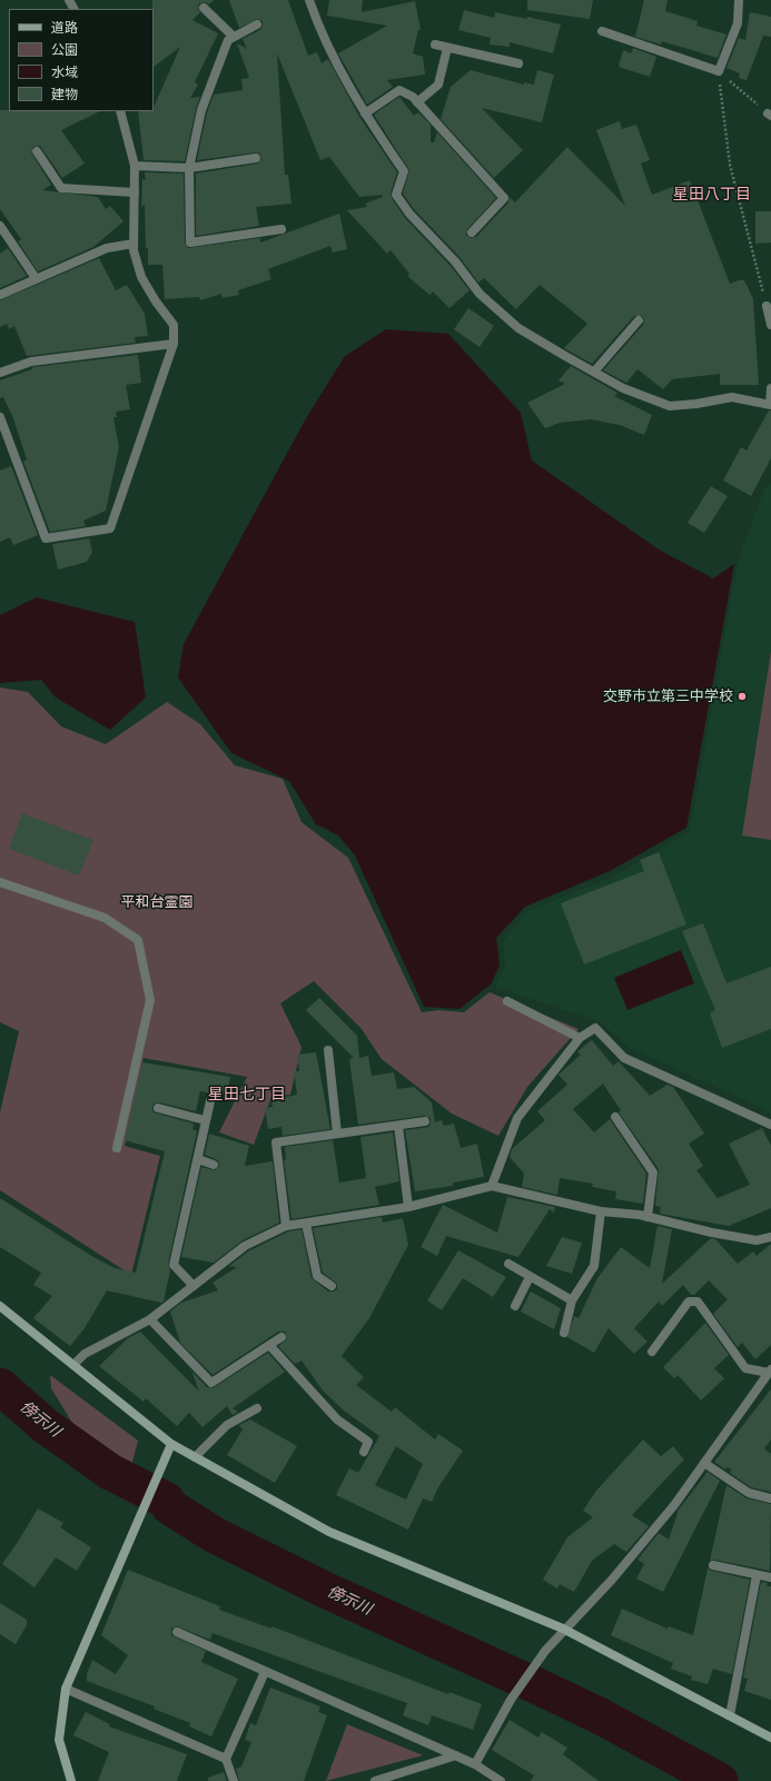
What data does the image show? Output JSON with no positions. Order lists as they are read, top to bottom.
{
  "districts": ["星田八丁目", "星田七丁目"],
  "water": ["傍示川"],
  "parks": ["平和台霊園"],
  "places": ["交野市立第三中学校"],
  "legend": [
    "道路",
    "公園",
    "水域",
    "建物"
  ]
}
